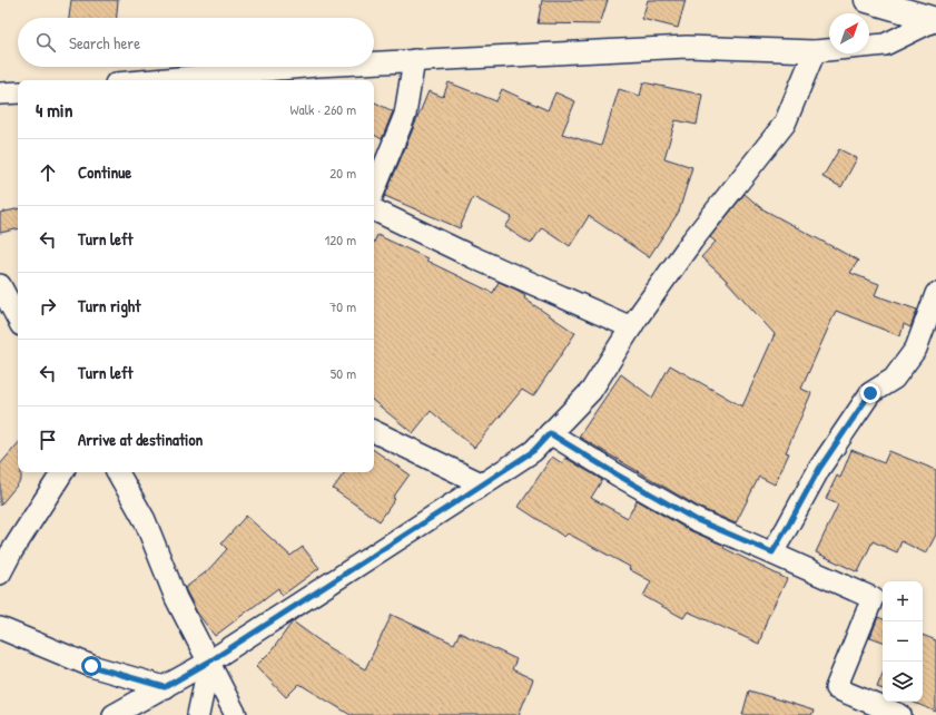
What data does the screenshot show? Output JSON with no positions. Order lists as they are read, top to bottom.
{
  "north": "top right",
  "page": {
    "search": "Search here",
    "heading": ["4 min", "Walk · 260 m"],
    "list": [
      ["Continue", "20 m"],
      ["Turn left", "120 m"],
      ["Turn right", "70 m"],
      ["Turn left", "50 m"],
      "Arrive at destination"
    ],
    "map_buttons": ["+", "−"]
  }
}
